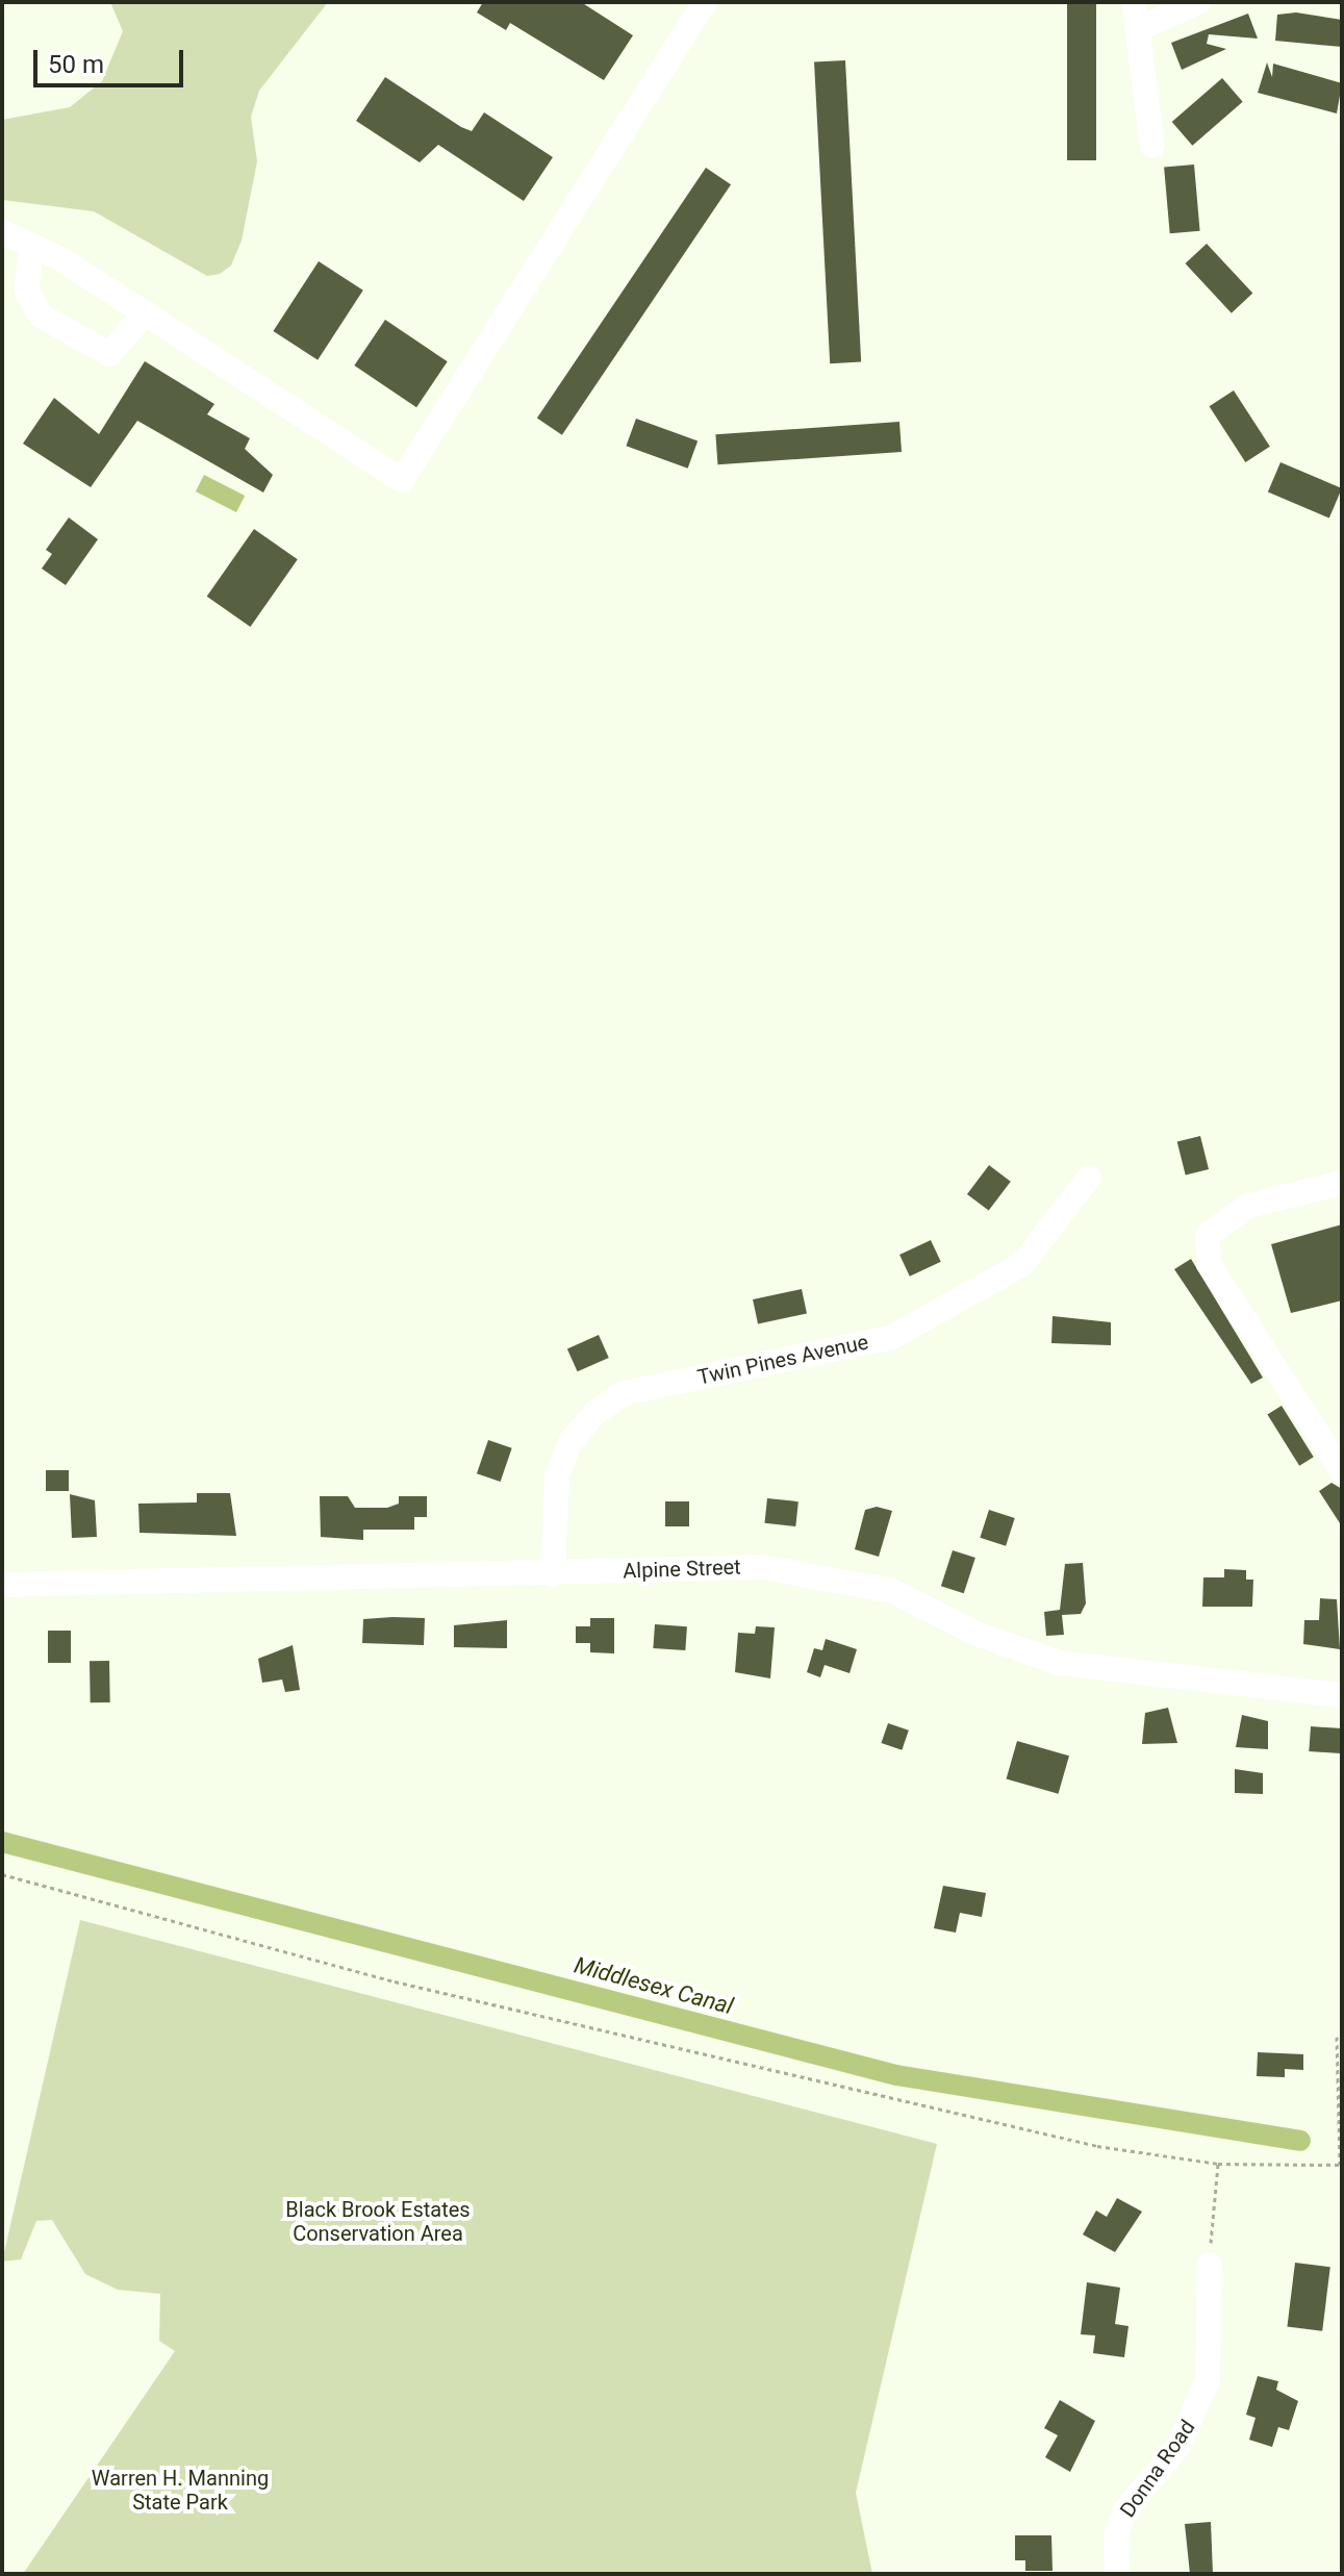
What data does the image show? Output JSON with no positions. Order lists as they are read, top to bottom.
{
  "streets": {
    "street": ["Twin Pines Avenue", "Alpine Street", "Donna Road"]
  },
  "crossings": [
    ["Twin Pines Avenue", "Alpine Street"]
  ],
  "water": ["Middlesex Canal"],
  "parks": ["Black Brook Estates Conservation Area", "Warren H. Manning State Park"],
  "scale_bar": "50 m"
}
